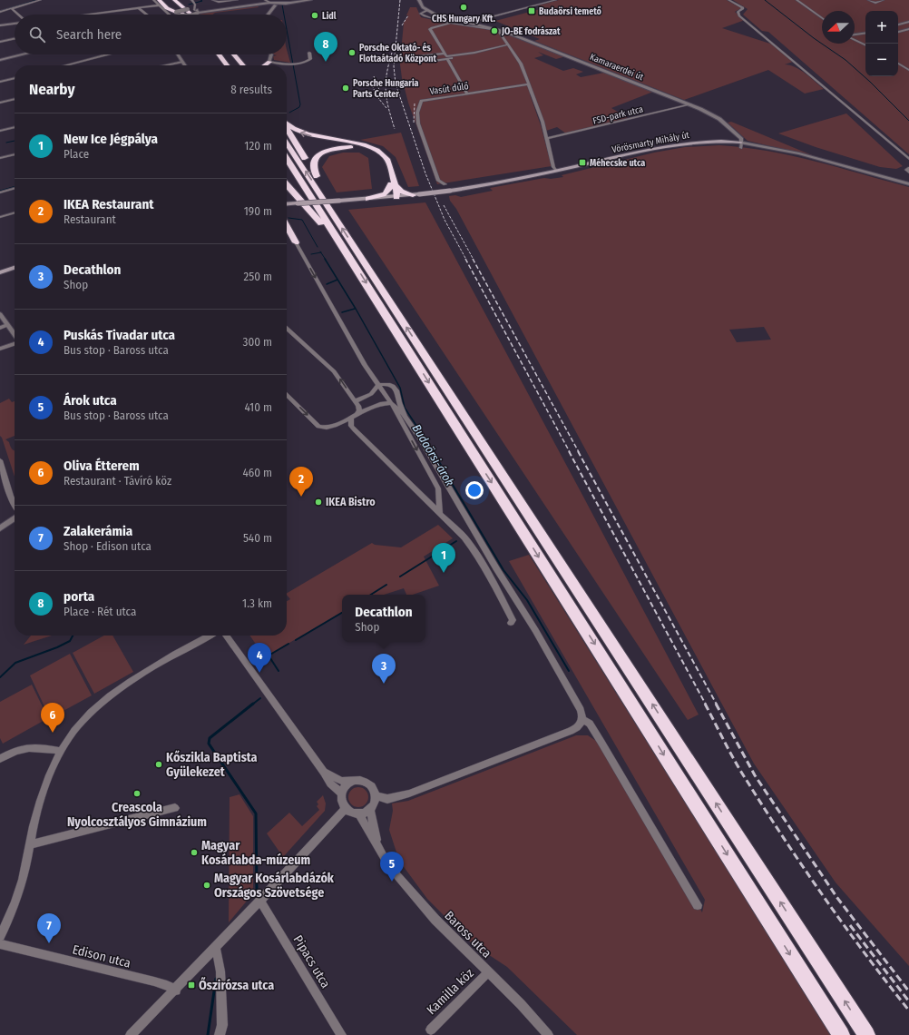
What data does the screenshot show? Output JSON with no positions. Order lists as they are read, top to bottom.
{
  "streets": {
    "main road": ["Vörösmarty Mihály út"],
    "street": [
      "Kamaraerdei út",
      "Vasút dűlő",
      "FSD-park utca",
      "Baross utca",
      "Edison utca",
      "Pipacs utca",
      "Kamilla köz"
    ]
  },
  "crossings": [
    ["Kamaraerdei út", "FSD-park utca"],
    ["Kamaraerdei út", "Vörösmarty Mihály út"],
    ["Baross utca", "Kamilla köz"]
  ],
  "water": ["Budaörsi-árok"],
  "places": {
    "other": [
      "CHS Hungary Kft.",
      "Lidl",
      "JO-BE fodrászat",
      "Porsche Oktató- és Flottaátadó Központ",
      "Porsche Hungaria Parts Center",
      "IKEA Bistro",
      "Kőszikla Baptista Gyülekezet",
      "Creascola Nyolcosztályos Gimnázium",
      "Magyar Kosárlabda-múzeum",
      "Magyar Kosárlabdázók Országos Szövetsége"
    ],
    "transit": ["Budaörsi temető", "Méhecske utca", "Őszirózsa utca"]
  },
  "north": "left",
  "page": {
    "map_buttons": ["+", "−"],
    "search": "Search here",
    "pins": [
      "8",
      "2",
      "1",
      "4",
      "3",
      "6",
      "5",
      "7"
    ],
    "heading": ["Nearby", "8 results"],
    "list": [
      {
        "mark": "1",
        "name": "New Ice Jégpálya",
        "note": "Place",
        "value": "120 m"
      },
      {
        "mark": "2",
        "name": "IKEA Restaurant",
        "note": "Restaurant",
        "value": "190 m"
      },
      {
        "mark": "3",
        "name": "Decathlon",
        "note": "Shop",
        "value": "250 m"
      },
      {
        "mark": "4",
        "name": "Puskás Tivadar utca",
        "note": "Bus stop · Baross utca",
        "value": "300 m"
      },
      {
        "mark": "5",
        "name": "Árok utca",
        "note": "Bus stop · Baross utca",
        "value": "410 m"
      },
      {
        "mark": "6",
        "name": "Oliva Étterem",
        "note": "Restaurant · Távíró köz",
        "value": "460 m"
      },
      {
        "mark": "7",
        "name": "Zalakerámia",
        "note": "Shop · Edison utca",
        "value": "540 m"
      },
      {
        "mark": "8",
        "name": "porta",
        "note": "Place · Rét utca",
        "value": "1.3 km"
      }
    ],
    "popup": ["Decathlon", "Shop"]
  }
}
